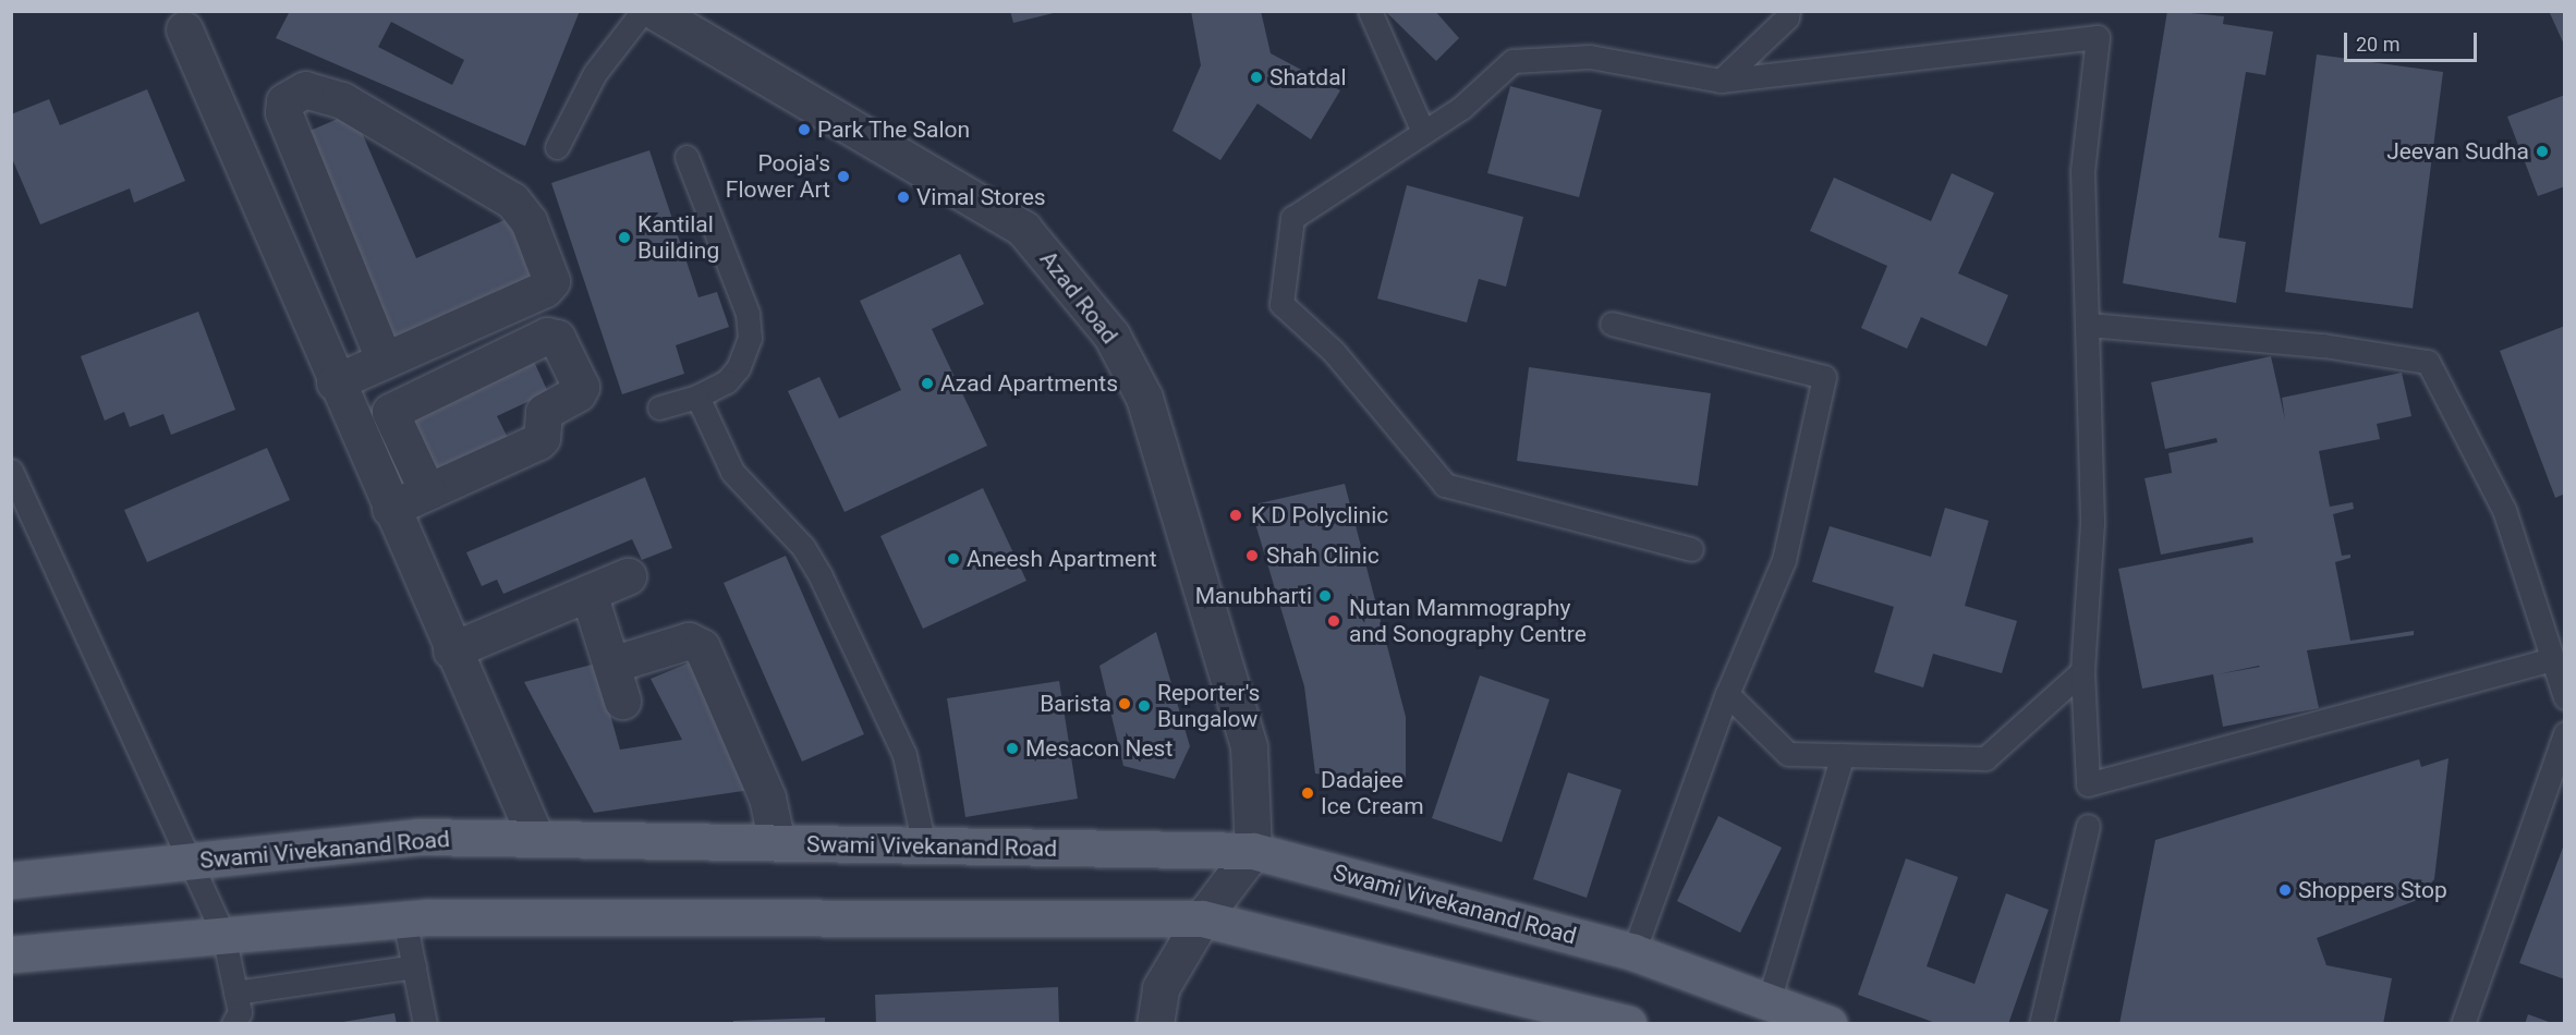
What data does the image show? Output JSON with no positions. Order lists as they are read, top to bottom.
{
  "streets": {
    "main road": ["Swami Vivekanand Road"],
    "street": ["Azad Road"]
  },
  "crossings": [
    ["Azad Road", "Swami Vivekanand Road"]
  ],
  "places": [
    "Shatdal",
    "Park The Salon",
    "Jeevan Sudha",
    "Pooja's Flower Art",
    "Vimal Stores",
    "Kantilal Building",
    "Azad Apartments",
    "K D Polyclinic",
    "Shah Clinic",
    "Aneesh Apartment",
    "Manubharti",
    "Nutan Mammography and Sonography Centre",
    "Barista",
    "Reporter's Bungalow",
    "Mesacon Nest",
    "Dadajee Ice Cream",
    "Shoppers Stop"
  ],
  "scale_bar": "20 m"
}
